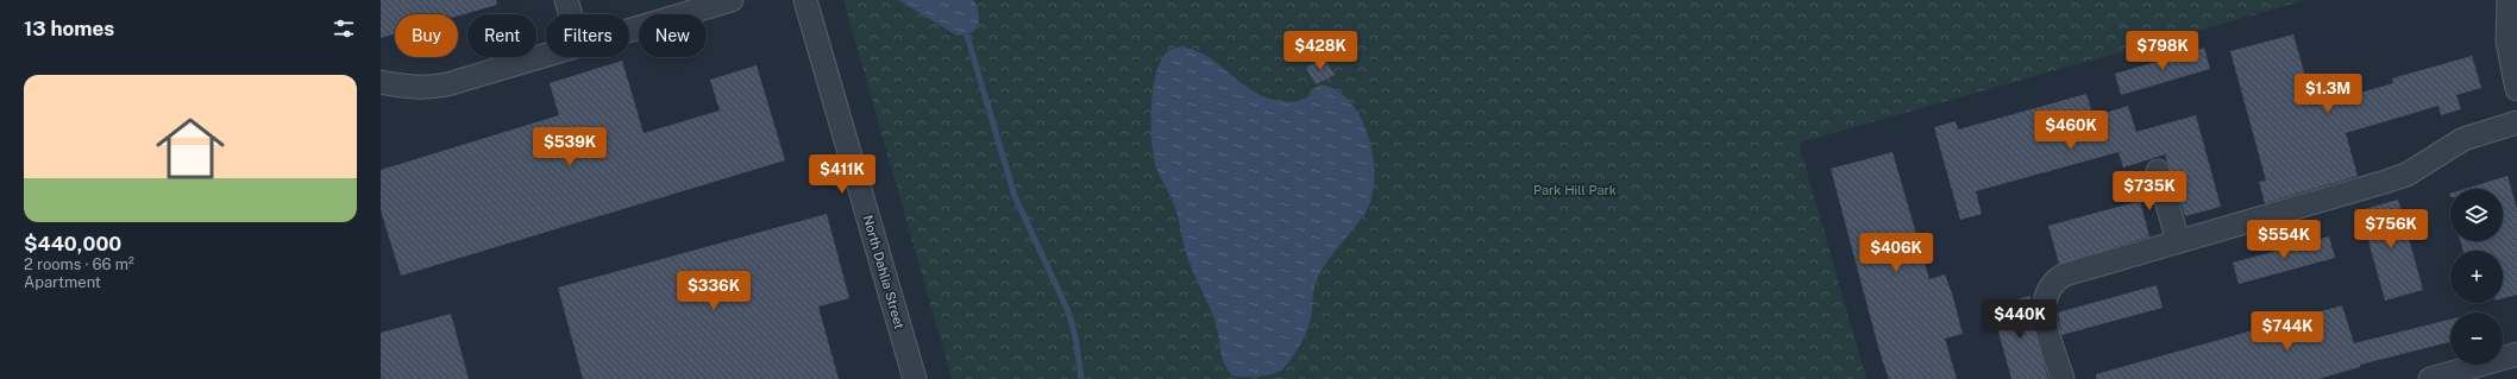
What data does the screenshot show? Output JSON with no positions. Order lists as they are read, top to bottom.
{
  "streets": {
    "street": ["North Dahlia Street"]
  },
  "parks": ["Park Hill Park"],
  "page": {
    "heading": "13 homes",
    "chip": [
      "Buy",
      "Rent",
      "Filters",
      "New"
    ],
    "price": [
      "$428K",
      "$798K",
      "$1.3M",
      "$460K",
      "$539K",
      "$411K",
      "$735K",
      "$756K",
      "$554K",
      "$406K",
      "$336K",
      "$440K",
      "$744K"
    ],
    "list": [
      {
        "name": "$440,000",
        "note": "2 rooms · 66 m² · Apartment"
      }
    ],
    "map_buttons": ["+", "−"]
  }
}
